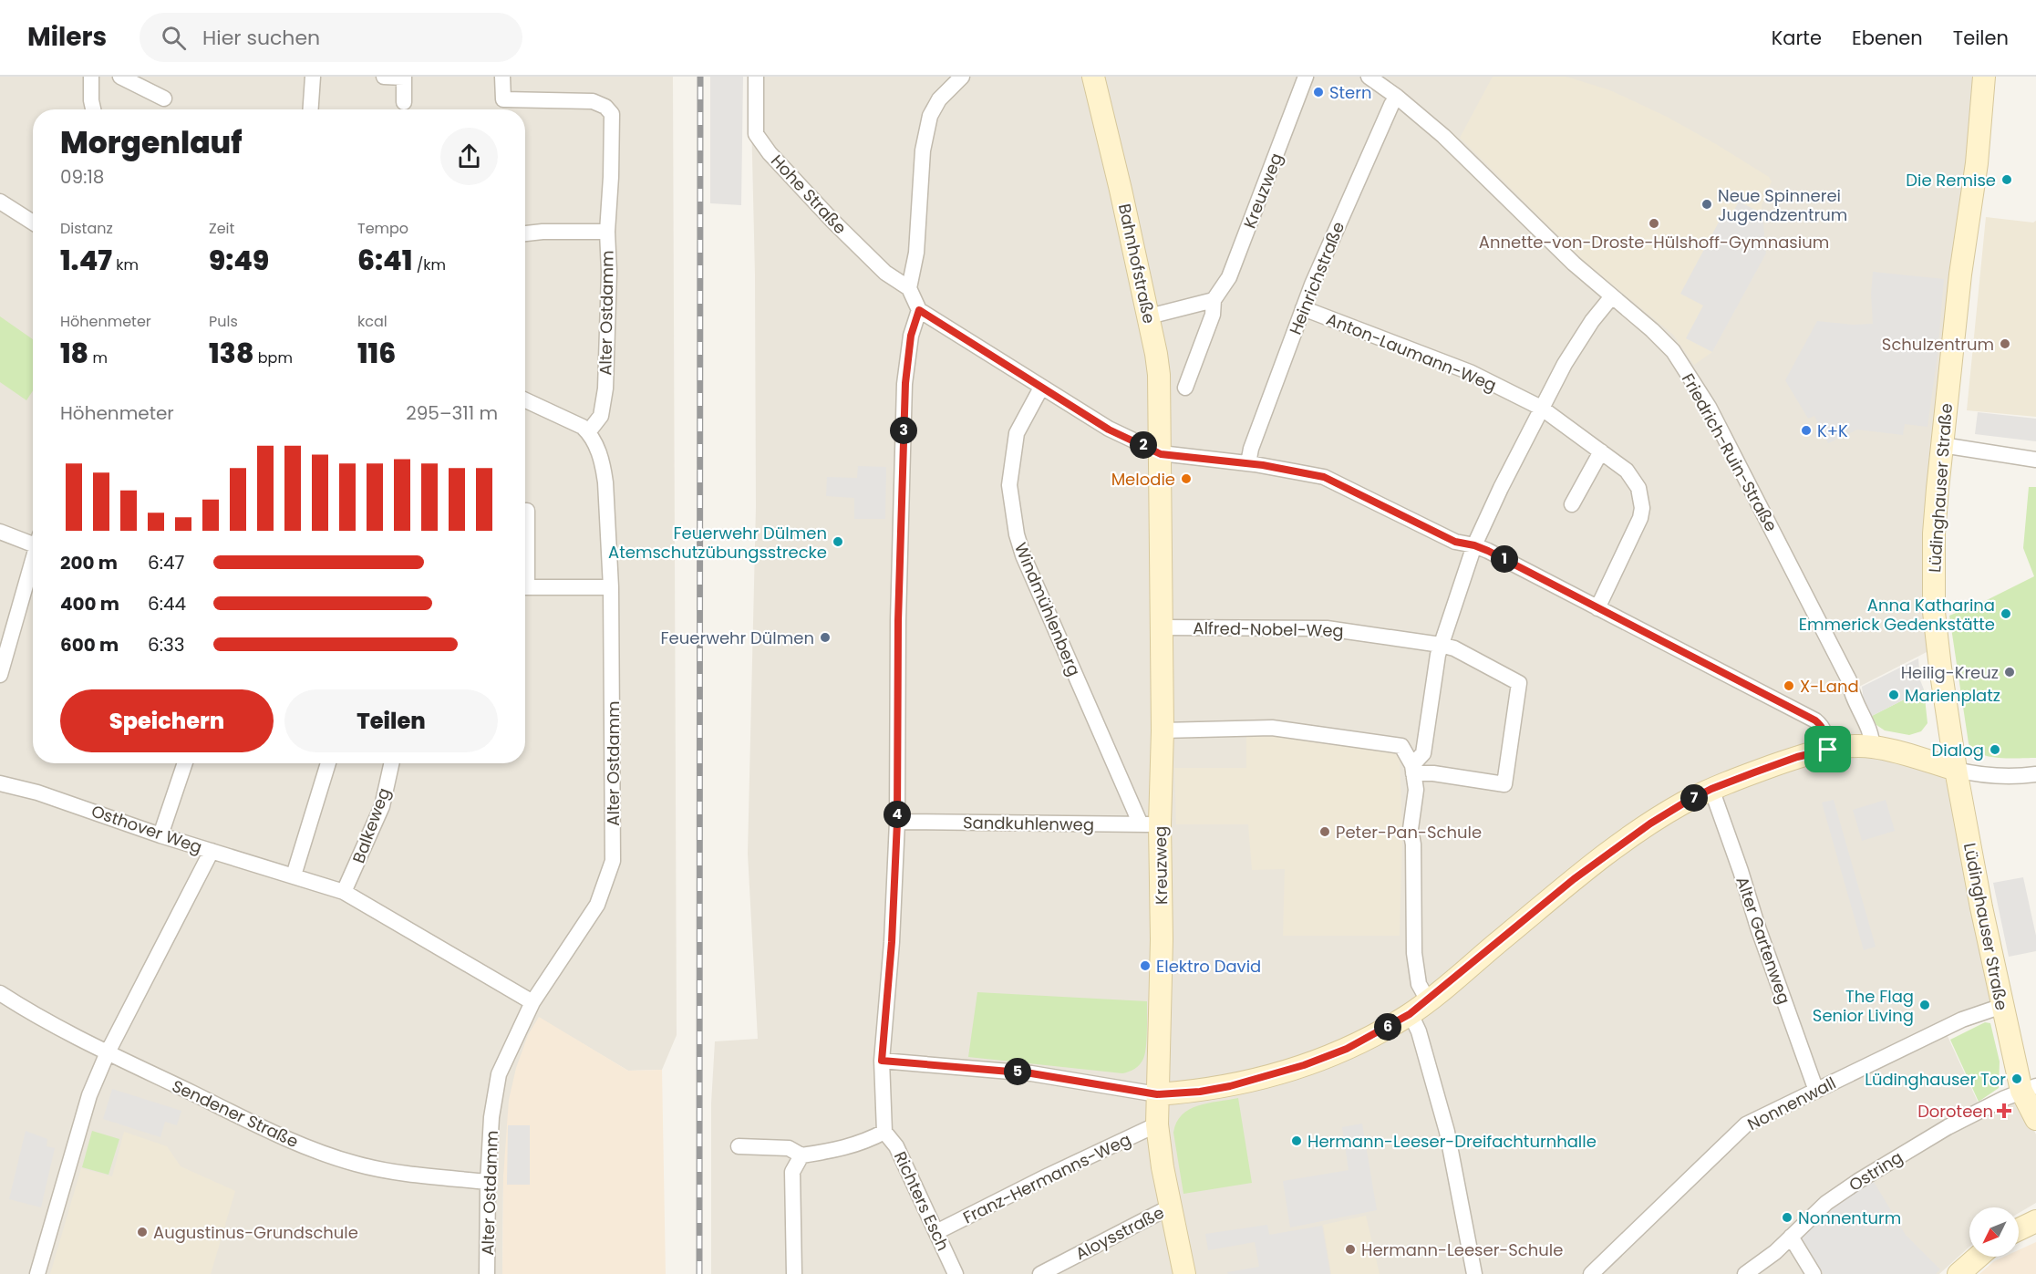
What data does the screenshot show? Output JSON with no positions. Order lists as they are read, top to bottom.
{
  "streets": {
    "street": [
      "Kreuzweg",
      "Hohe Straße",
      "Bahnhofstraße",
      "Heinrichstraße",
      "Alter Ostdamm",
      "Anton-Laumann-Weg",
      "Friedrich-Ruin-Straße",
      "Lüdinghauser Straße",
      "Windmühlenberg",
      "Alfred-Nobel-Weg",
      "Sandkuhlenweg",
      "Balkeweg",
      "Osthover Weg",
      "Alter Gartenweg",
      "Nonnenwall",
      "Sendener Straße",
      "Ostring",
      "Franz-Hermanns-Weg",
      "Richters Esch",
      "Aloysstraße"
    ]
  },
  "crossings": [
    ["Kreuzweg", "Bahnhofstraße"],
    ["Kreuzweg", "Windmühlenberg"],
    ["Kreuzweg", "Alfred-Nobel-Weg"],
    ["Kreuzweg", "Sandkuhlenweg"],
    ["Kreuzweg", "Franz-Hermanns-Weg"],
    ["Kreuzweg", "Aloysstraße"],
    ["Heinrichstraße", "Anton-Laumann-Weg"],
    ["Heinrichstraße", "Friedrich-Ruin-Straße"],
    ["Alter Ostdamm", "Osthover Weg"],
    ["Alter Ostdamm", "Sendener Straße"],
    ["Lüdinghauser Straße", "Nonnenwall"],
    ["Lüdinghauser Straße", "Ostring"],
    ["Windmühlenberg", "Sandkuhlenweg"],
    ["Balkeweg", "Osthover Weg"],
    ["Alter Gartenweg", "Nonnenwall"],
    ["Franz-Hermanns-Weg", "Richters Esch"]
  ],
  "places": {
    "other": [
      "Stern",
      "Die Remise",
      "Neue Spinnerei Jugendzentrum",
      "Annette-von-Droste-Hülshoff-Gymnasium",
      "Schulzentrum",
      "K+K",
      "Melodie",
      "Feuerwehr Dülmen Atemschutzübungsstrecke",
      "Anna Katharina Emmerick Gedenkstätte",
      "Feuerwehr Dülmen",
      "Heilig-Kreuz",
      "X-Land",
      "Marienplatz",
      "Dialog",
      "Peter-Pan-Schule",
      "Elektro David",
      "The Flag Senior Living",
      "Lüdinghauser Tor",
      "Hermann-Leeser-Dreifachturnhalle",
      "Nonnenturm",
      "Augustinus-Grundschule",
      "Hermann-Leeser-Schule"
    ],
    "health": ["Doroteen"]
  },
  "north": "bottom left",
  "page": {
    "header": "Milers",
    "search": "Hier suchen",
    "nav": ["Karte", "Ebenen", "Teilen"],
    "heading": ["Morgenlauf", "09:18"],
    "stats": [
      ["Distanz", "1.47 km"],
      ["Zeit", "9:49"],
      ["Tempo", "6:41 /km"],
      ["Höhenmeter", "18 m"],
      ["Puls", "138 bpm"],
      ["kcal", "116"]
    ],
    "chart": ["Höhenmeter", "295–311 m"],
    "pins": [
      "3",
      "2",
      "1",
      "7",
      "4",
      "6",
      "5"
    ],
    "list": [
      {
        "name": "200 m",
        "note": "6:47"
      },
      {
        "name": "400 m",
        "note": "6:44"
      },
      {
        "name": "600 m",
        "note": "6:33"
      }
    ],
    "buttons": ["Speichern", "Teilen"]
  }
}
